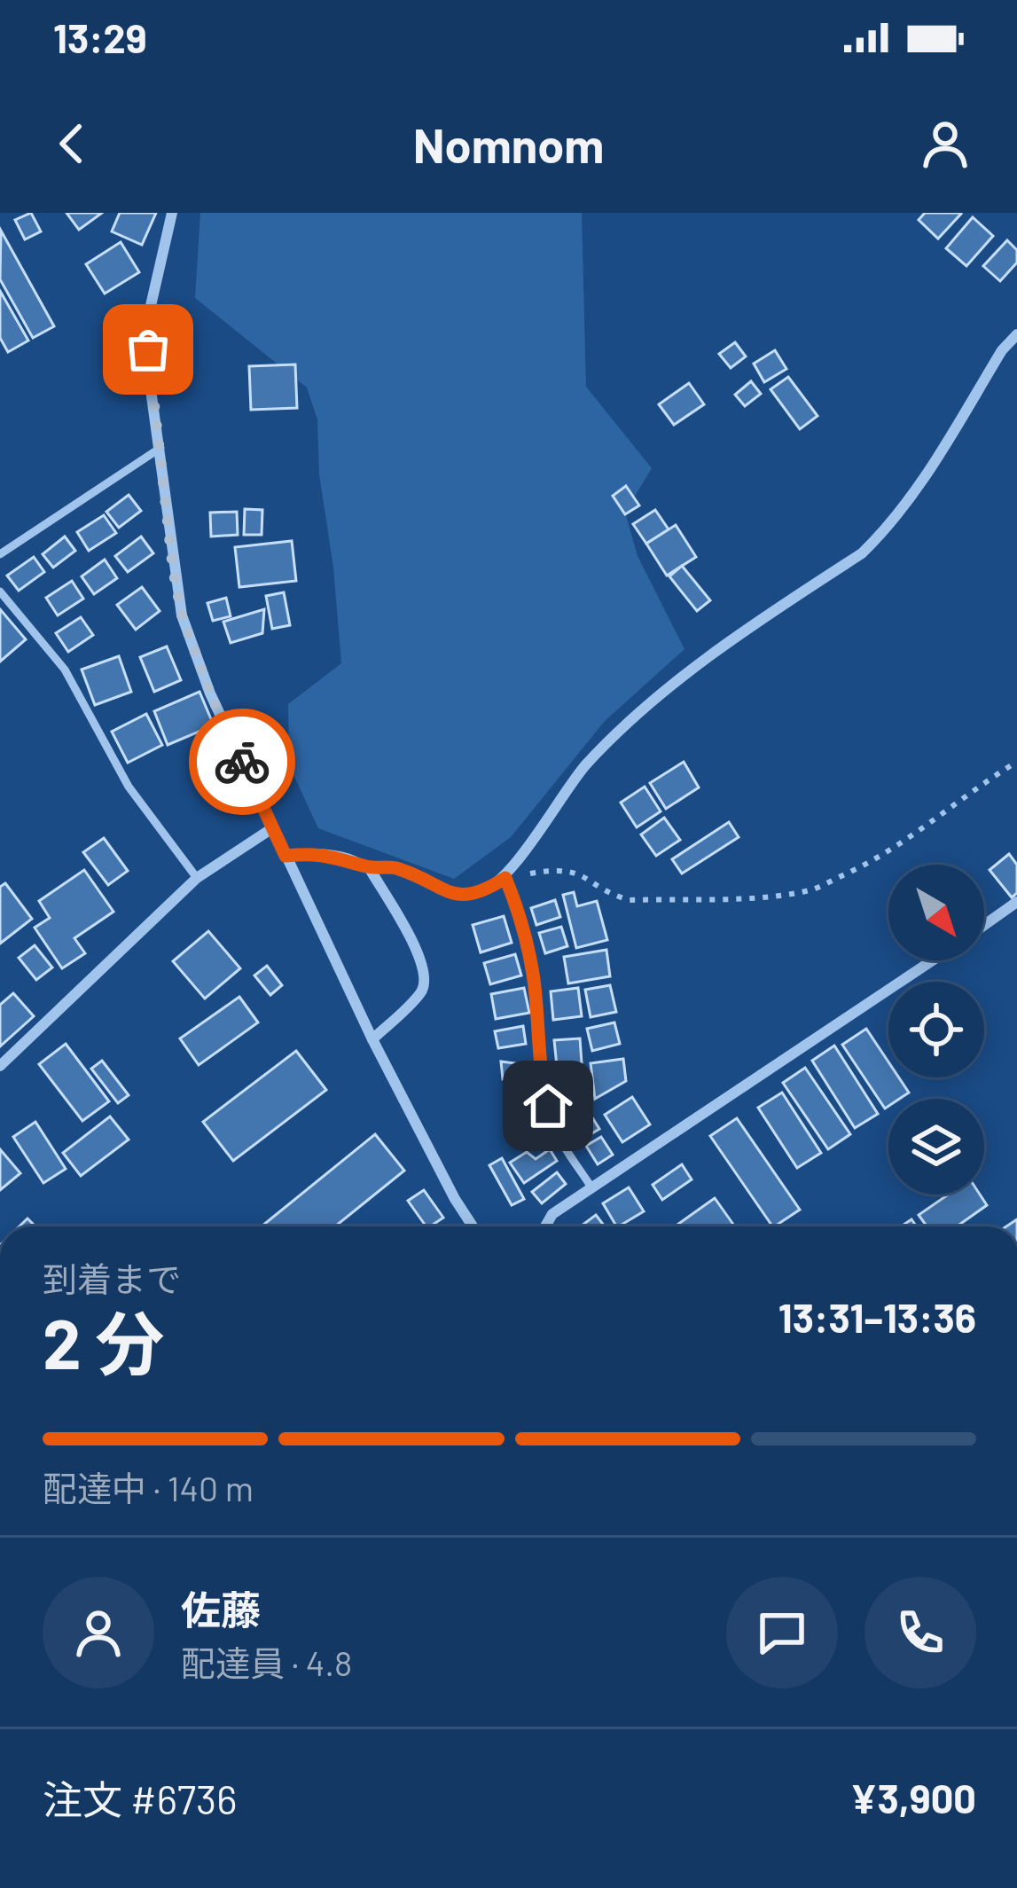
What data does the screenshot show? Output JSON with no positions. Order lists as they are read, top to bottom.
{
  "north": "bottom right",
  "page": {
    "status": "13:29",
    "header": "Nomnom",
    "heading": ["2 分", "到着まで", "13:31–13:36"],
    "panel": [
      "佐藤",
      "配達員 · 4.8",
      "注文 #6736",
      "¥3,900"
    ],
    "bar": "配達中 · 140 m"
  }
}
